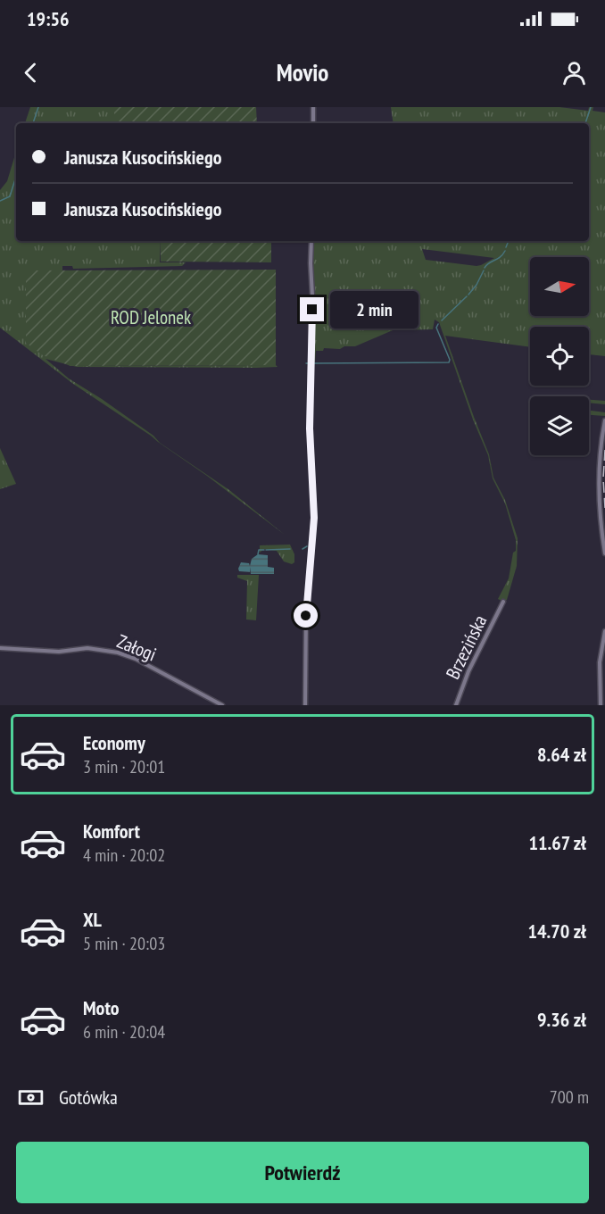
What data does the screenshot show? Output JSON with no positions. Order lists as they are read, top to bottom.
{
  "streets": {
    "street": ["Brzezińska", "Załogi"]
  },
  "parks": ["ROD Jelonek"],
  "north": "right",
  "page": {
    "status": "19:56",
    "header": "Movio",
    "banner": ["Janusza Kusocińskiego", "Janusza Kusocińskiego"],
    "bubble": "2 min",
    "list": [
      {
        "name": "Economy",
        "note": "3 min · 20:01",
        "value": "8.64 zł"
      },
      {
        "name": "Komfort",
        "note": "4 min · 20:02",
        "value": "11.67 zł"
      },
      {
        "name": "XL",
        "note": "5 min · 20:03",
        "value": "14.70 zł"
      },
      {
        "name": "Moto",
        "note": "6 min · 20:04",
        "value": "9.36 zł"
      }
    ],
    "pay": ["Gotówka", "700 m"],
    "buttons": "Potwierdź"
  }
}
